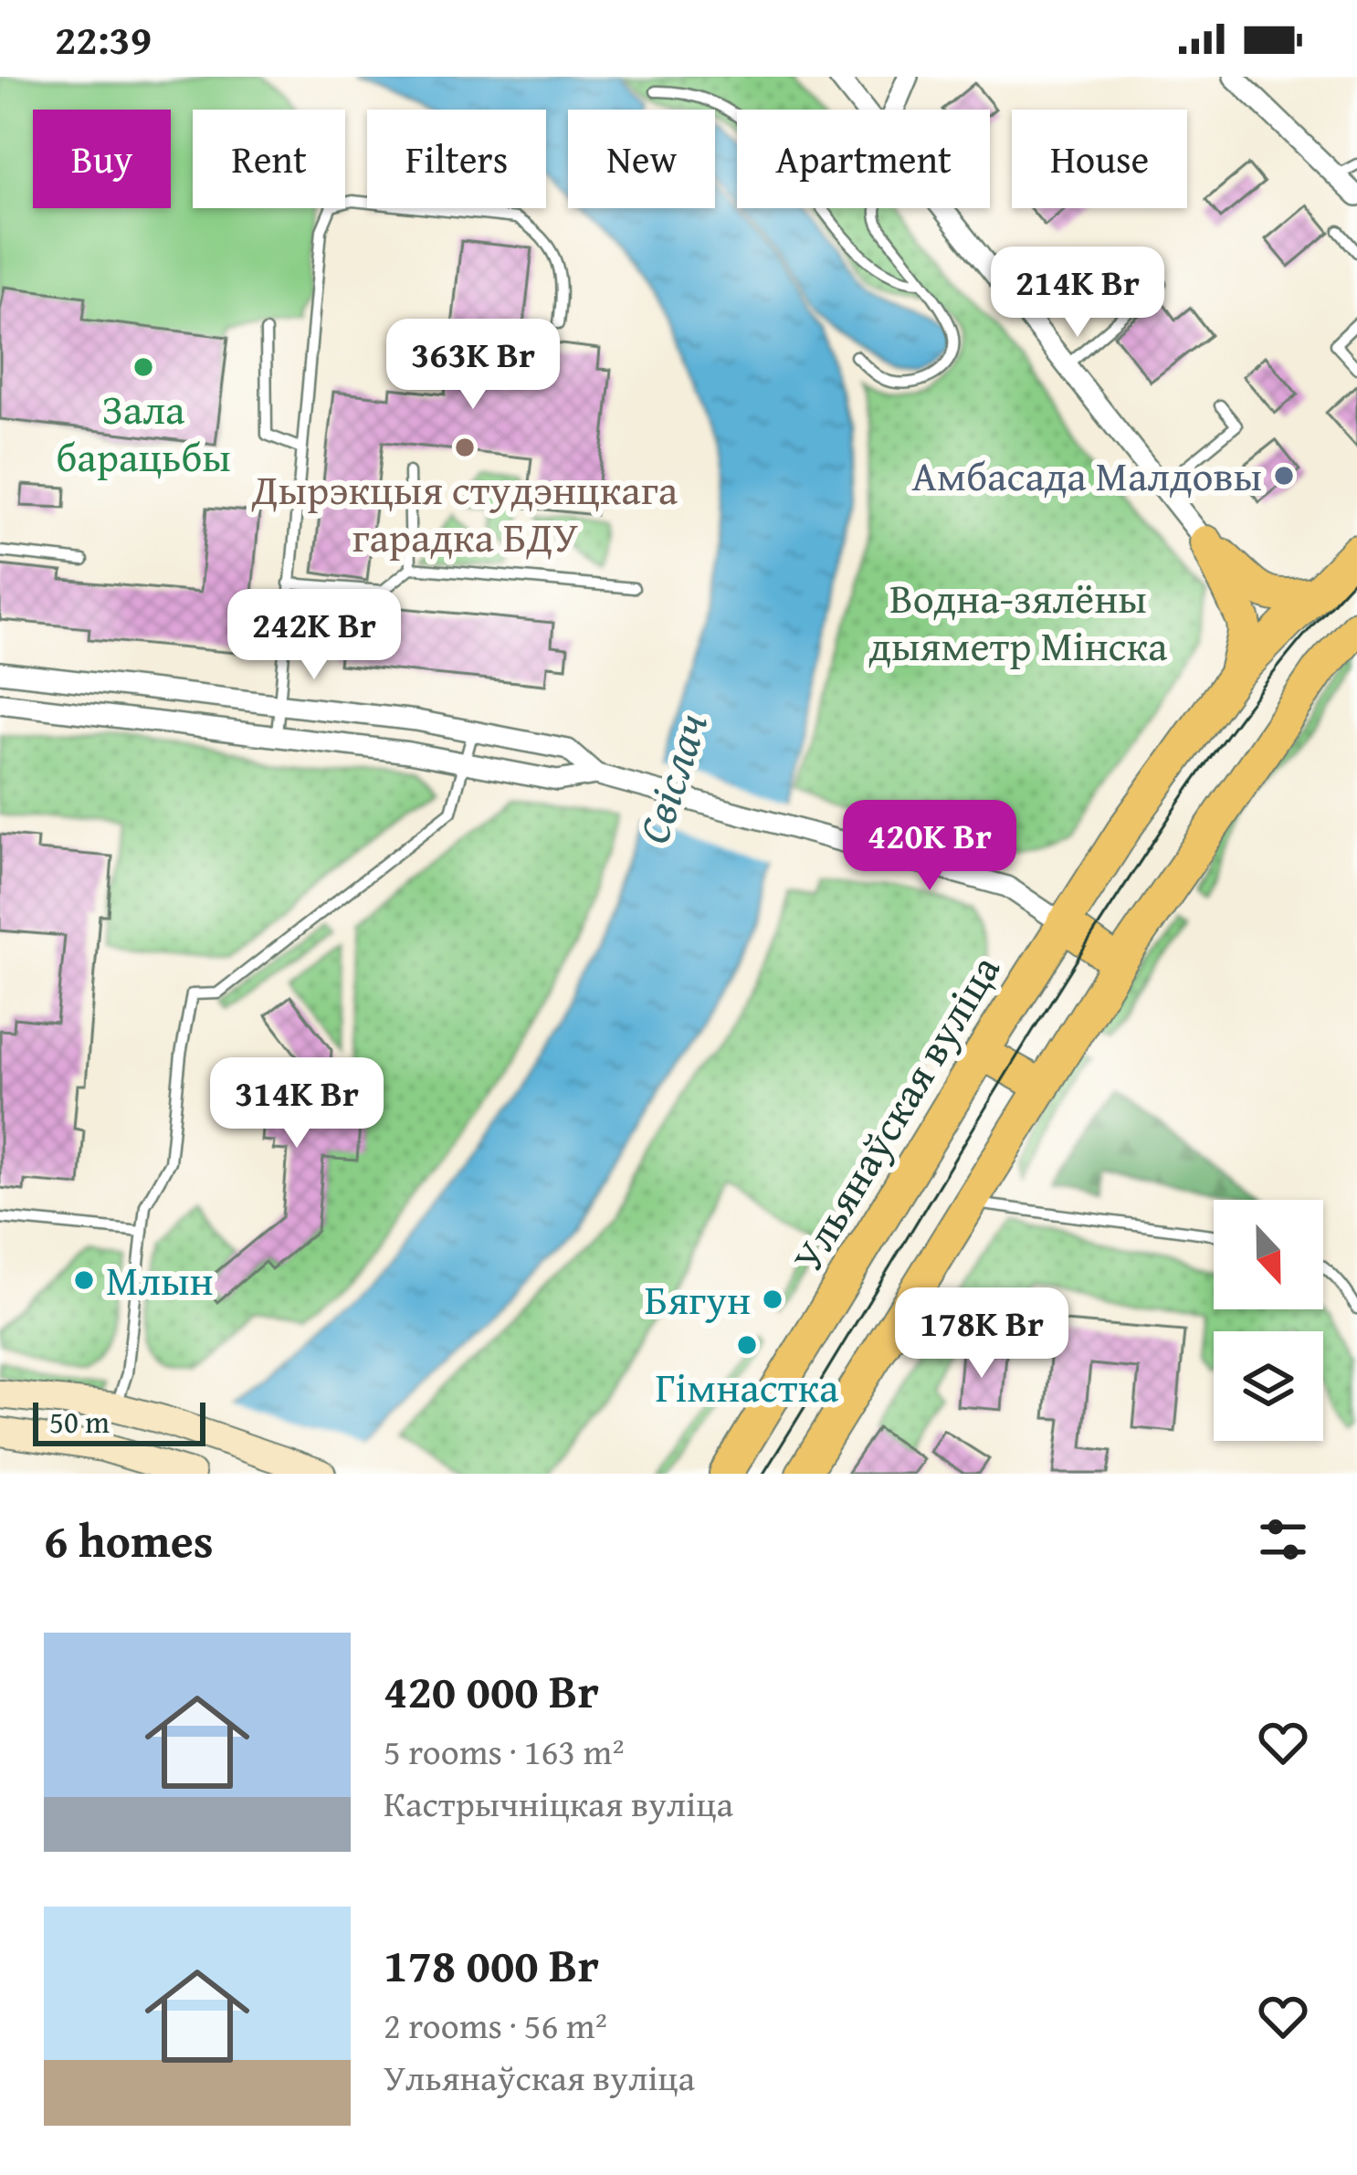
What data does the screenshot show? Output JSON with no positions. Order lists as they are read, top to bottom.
{
  "streets": {
    "main road": ["Ульянаўская вуліца"]
  },
  "water": ["Свіслач"],
  "parks": ["Водна-зялёны дыяметр Мінска"],
  "places": [
    "Зала барацьбы",
    "Дырэкцыя студэнцкага гарадка БДУ",
    "Амбасада Малдовы",
    "Млын",
    "Бягун",
    "Гімнастка"
  ],
  "scale_bar": "50 m",
  "north": "bottom",
  "page": {
    "status": "22:39",
    "chip": [
      "Buy",
      "Rent",
      "Filters",
      "New",
      "Apartment",
      "House"
    ],
    "price": [
      "214K Br",
      "363K Br",
      "242K Br",
      "420K Br",
      "314K Br",
      "178K Br"
    ],
    "scale": "50 m",
    "heading": "6 homes",
    "list": [
      {
        "name": "420 000 Br",
        "note": "5 rooms · 163 m² · Кастрычніцкая вуліца"
      },
      {
        "name": "178 000 Br",
        "note": "2 rooms · 56 m² · Ульянаўская вуліца"
      }
    ]
  }
}
